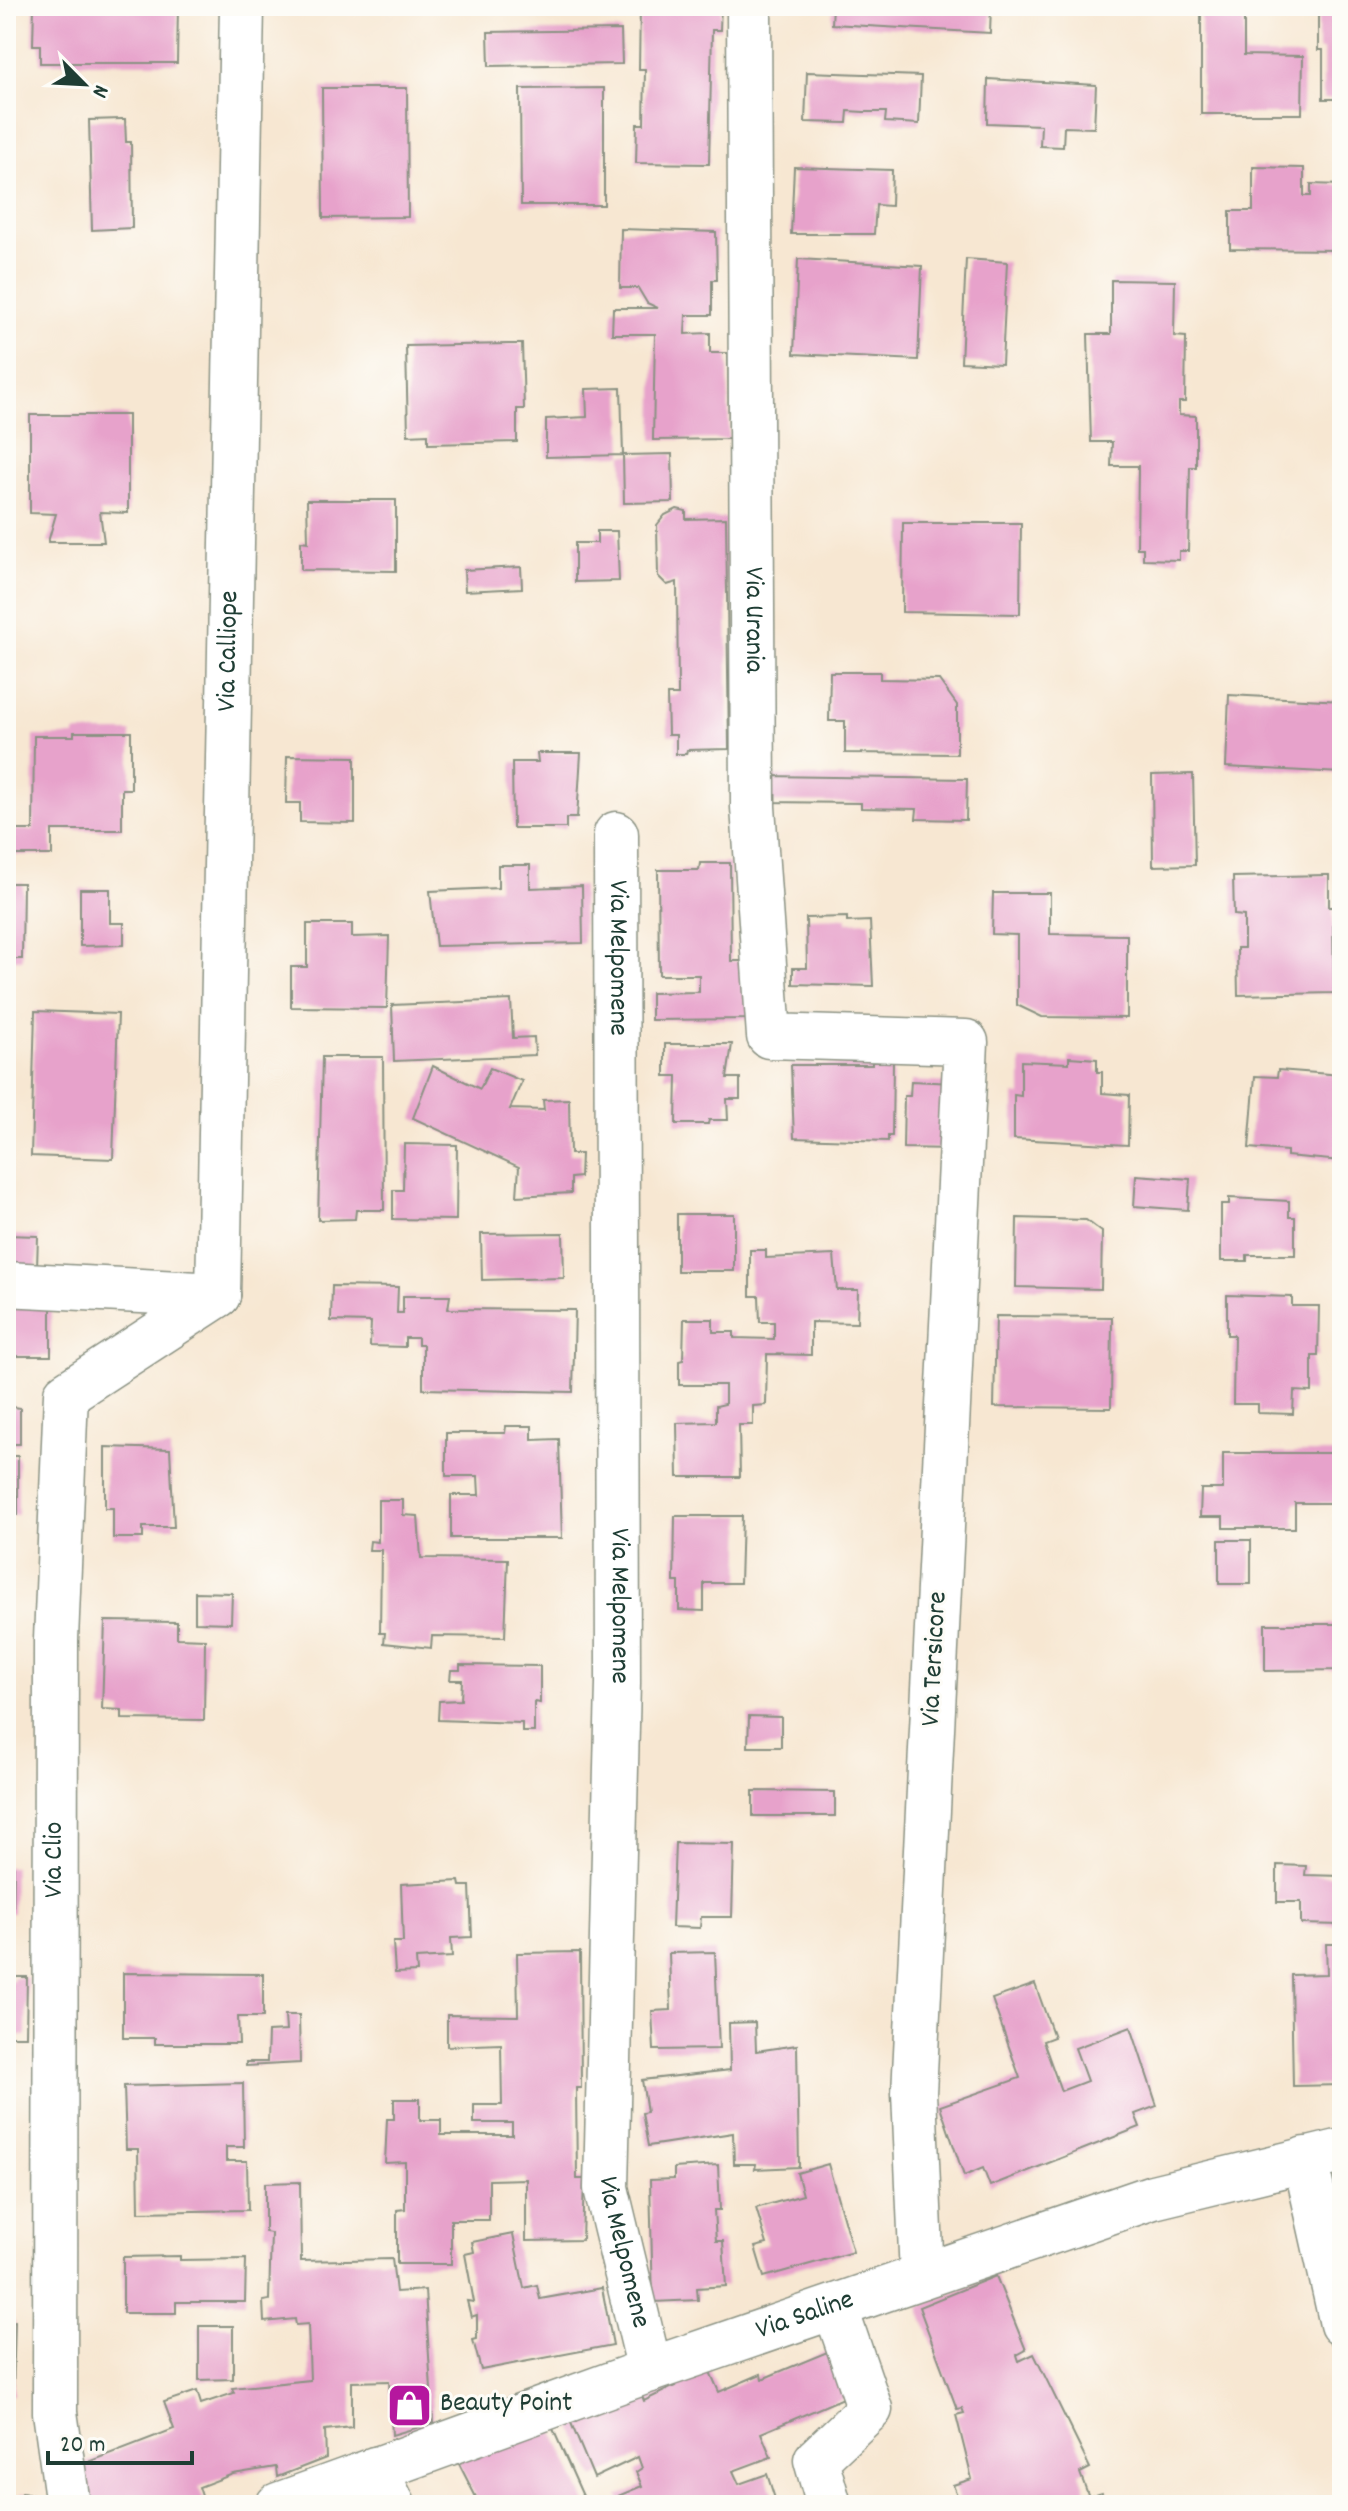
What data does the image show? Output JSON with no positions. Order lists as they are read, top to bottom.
{
  "streets": {
    "street": [
      "Via Urania",
      "Via Calliope",
      "Via Melpomene",
      "Via Tersicore",
      "Via Clio",
      "Via Saline"
    ]
  },
  "crossings": [
    ["Via Urania", "Via Tersicore"],
    ["Via Calliope", "Via Clio"],
    ["Via Melpomene", "Via Saline"],
    ["Via Tersicore", "Via Saline"]
  ],
  "places": {
    "shop": ["Beauty Point"]
  },
  "scale_bar": "20 m",
  "north": "bottom right"
}
